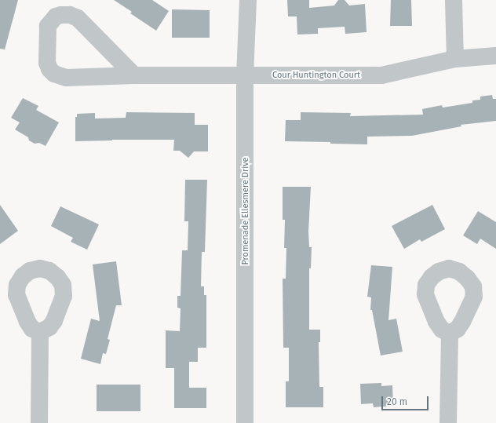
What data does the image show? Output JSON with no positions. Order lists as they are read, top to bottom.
{
  "streets": {
    "street": ["Cour Huntington Court", "Promenade Ellesmere Drive"]
  },
  "crossings": [
    ["Cour Huntington Court", "Promenade Ellesmere Drive"]
  ],
  "scale_bar": "20 m"
}
